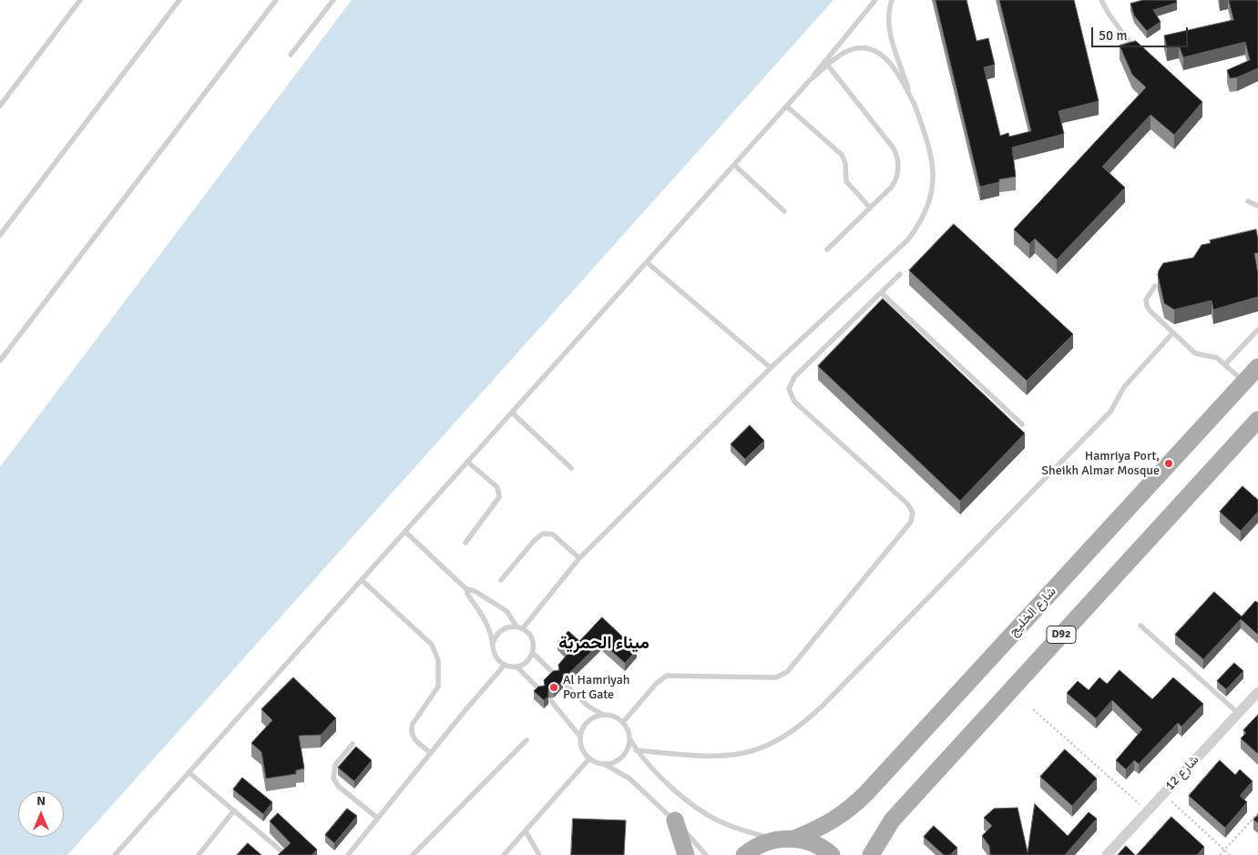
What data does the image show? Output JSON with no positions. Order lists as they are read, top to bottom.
{
  "streets": {
    "main road": ["شارع الخليج", "D92"],
    "street": ["شارع 12"]
  },
  "districts": ["ميناء الحمرية"],
  "places": ["Hamriya Port, Sheikh Almar Mosque", "Al Hamriyah Port Gate"],
  "scale_bar": "50 m",
  "north": "top"
}
